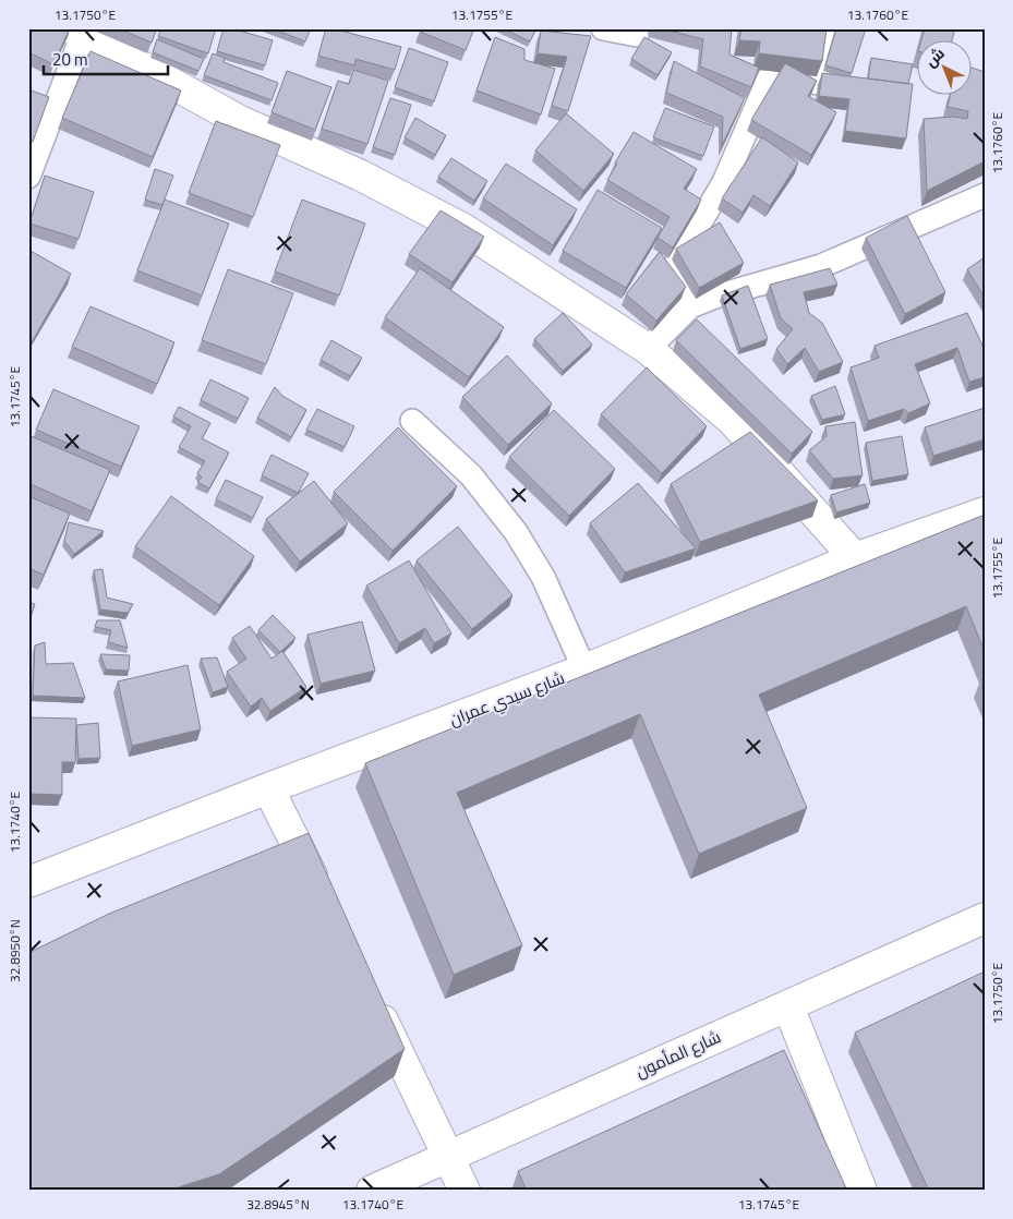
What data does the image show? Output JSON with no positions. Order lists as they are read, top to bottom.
{
  "streets": {
    "street": ["شارع سيدي عمران", "شارع المأمون"]
  },
  "scale_bar": "20 m",
  "north": "top left",
  "coordinates": [
    "13.1750°E",
    "13.1755°E",
    "13.1760°E",
    "13.1745°E",
    "13.1740°E",
    "32.8950°N",
    "32.8945°N"
  ]
}
